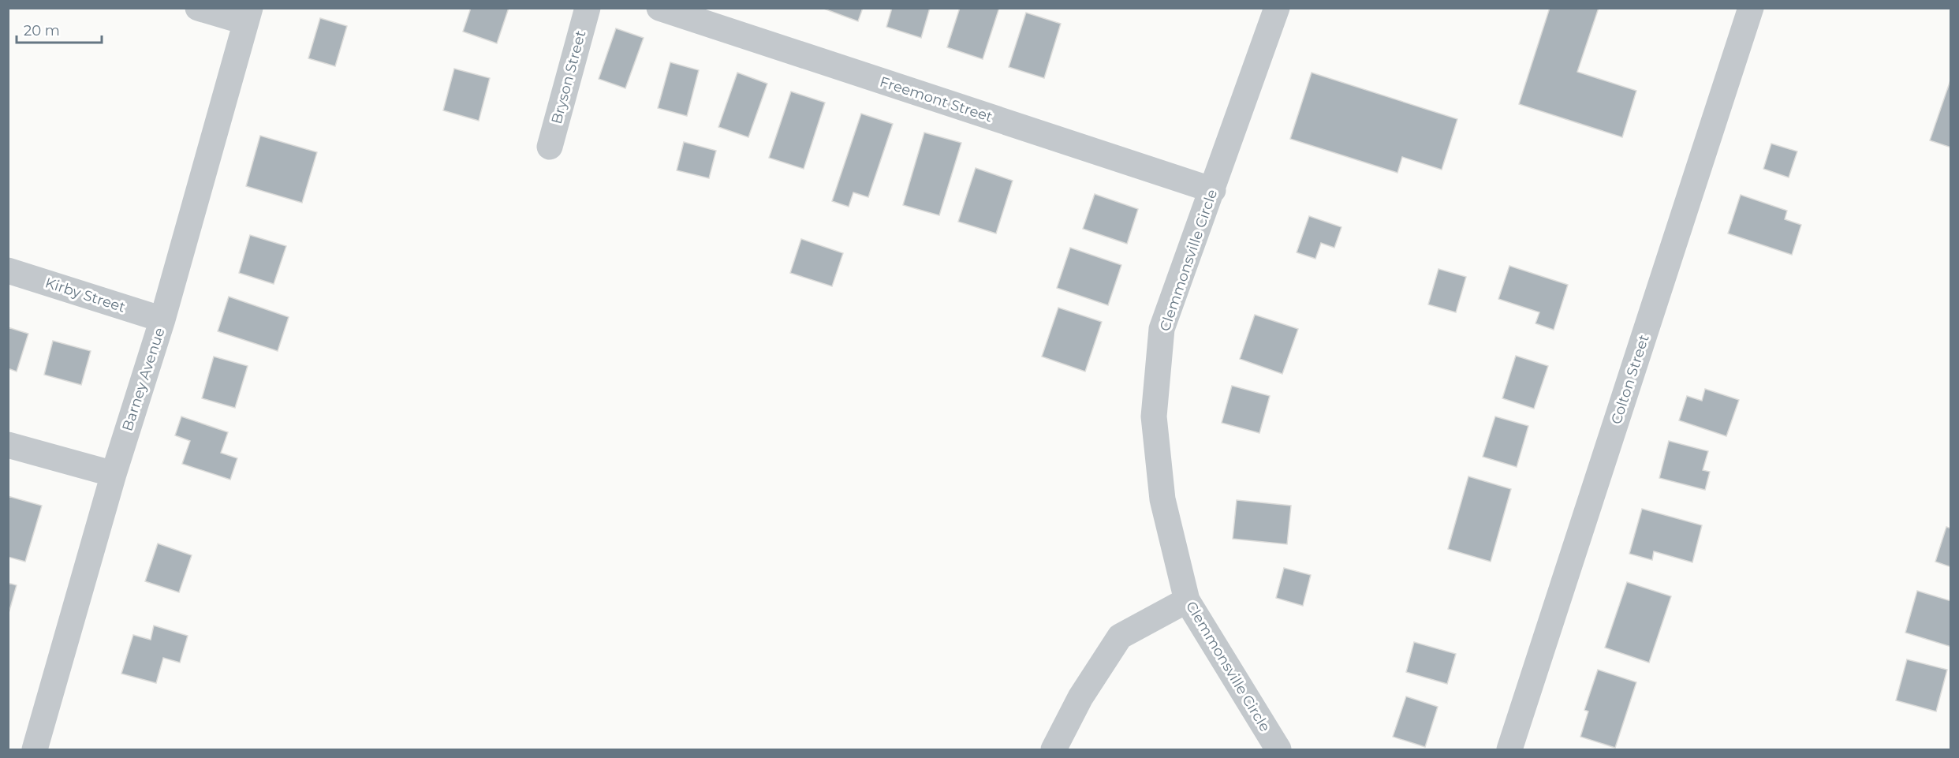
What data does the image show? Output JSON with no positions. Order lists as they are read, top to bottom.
{
  "streets": {
    "street": [
      "Bryson Street",
      "Freemont Street",
      "Clemmonsville Circle",
      "Kirby Street",
      "Barney Avenue",
      "Colton Street"
    ]
  },
  "crossings": [
    ["Freemont Street", "Clemmonsville Circle"],
    ["Kirby Street", "Barney Avenue"]
  ],
  "scale_bar": "20 m"
}
